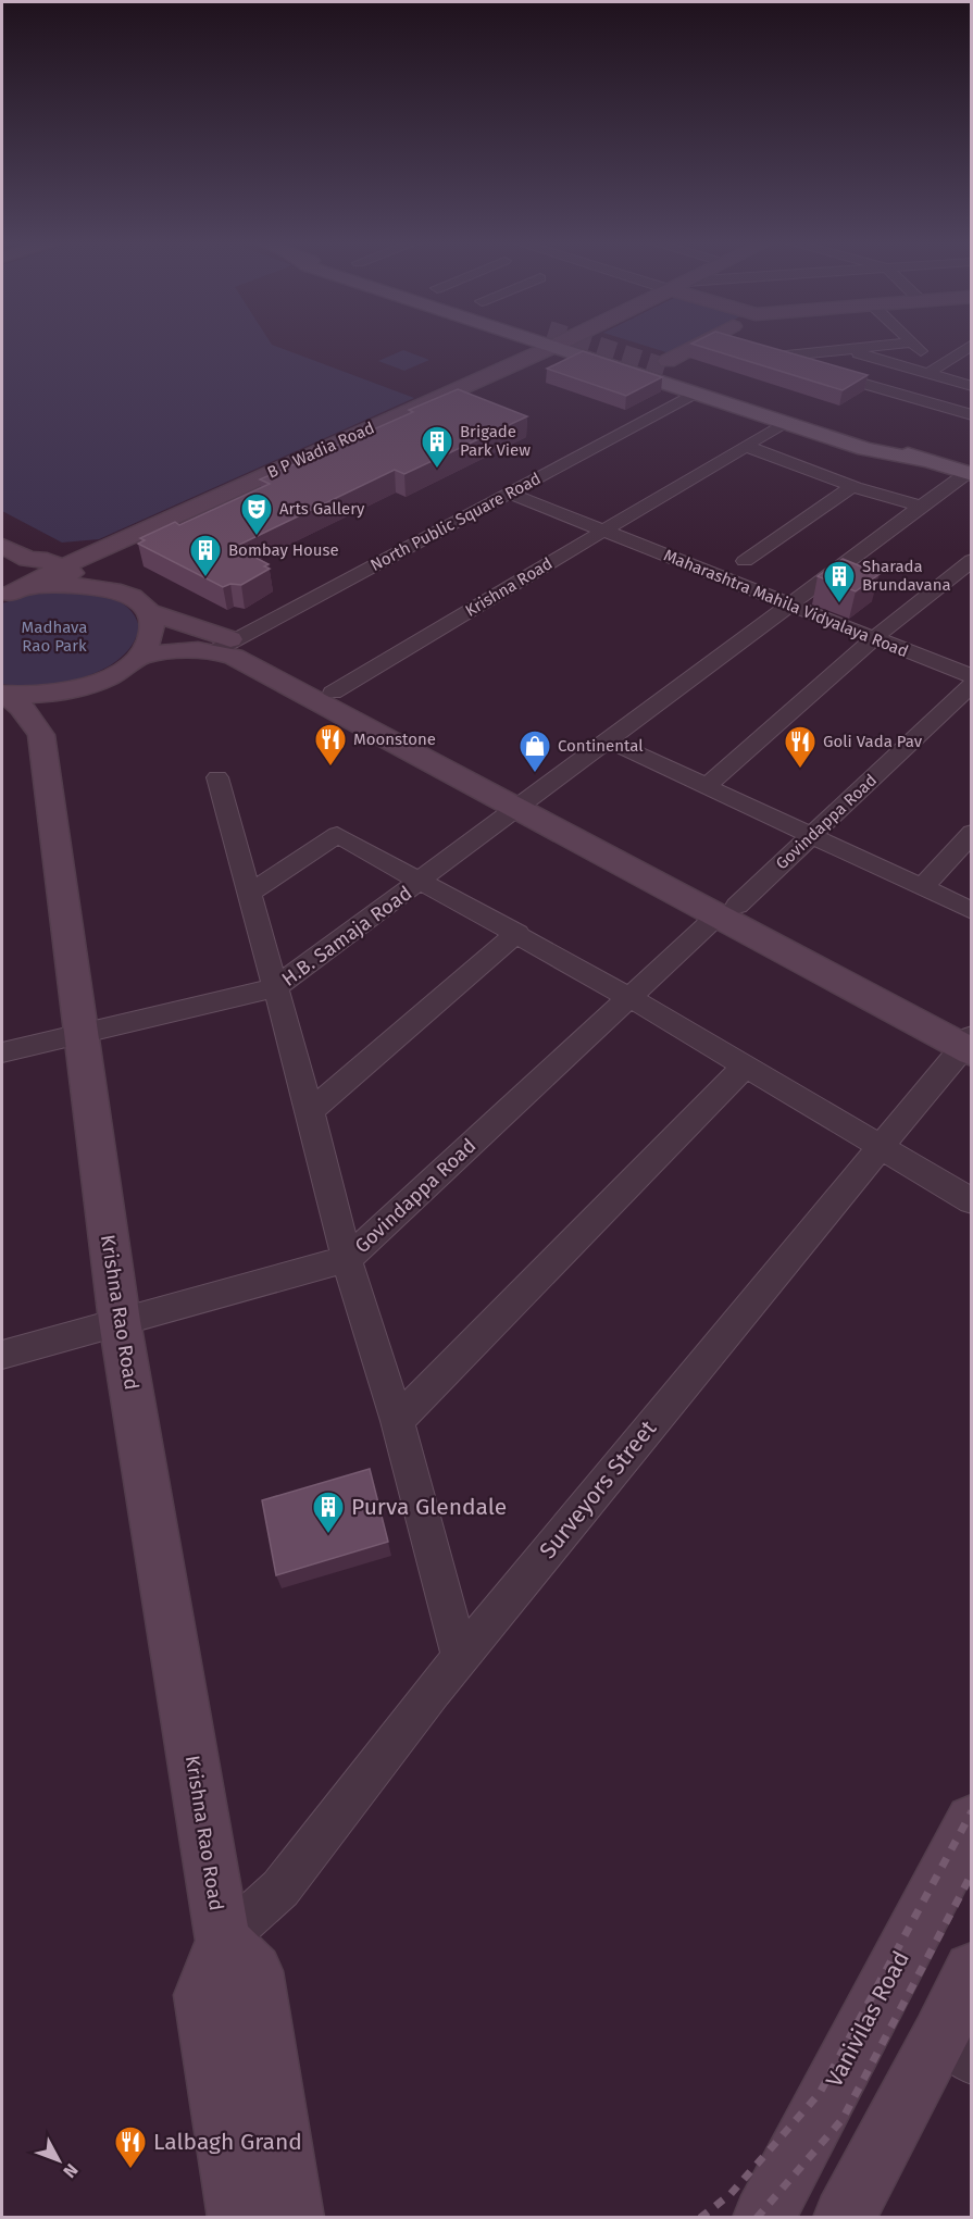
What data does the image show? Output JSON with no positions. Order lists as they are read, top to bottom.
{
  "streets": {
    "street": [
      "B P Wadia Road",
      "North Public Square Road",
      "Krishna Road",
      "Maharashtra Mahila Vidyalaya Road",
      "Govindappa Road",
      "H.B. Samaja Road",
      "Krishna Rao Road",
      "Surveyors Street",
      "Vanivilas Road"
    ]
  },
  "crossings": [
    ["North Public Square Road", "Maharashtra Mahila Vidyalaya Road"],
    ["Krishna Road", "Maharashtra Mahila Vidyalaya Road"],
    ["Maharashtra Mahila Vidyalaya Road", "H.B. Samaja Road"],
    ["Govindappa Road", "Krishna Rao Road"],
    ["H.B. Samaja Road", "Krishna Rao Road"],
    ["Krishna Rao Road", "Surveyors Street"]
  ],
  "parks": ["Madhava Rao Park"],
  "places": {
    "building": [
      "Brigade Park View",
      "Bombay House",
      "Sharada Brundavana",
      "Purva Glendale"
    ],
    "theatre": ["Arts Gallery"],
    "restaurant": ["Moonstone", "Goli Vada Pav", "Lalbagh Grand"],
    "shop": ["Continental"]
  },
  "north": "bottom right"
}
